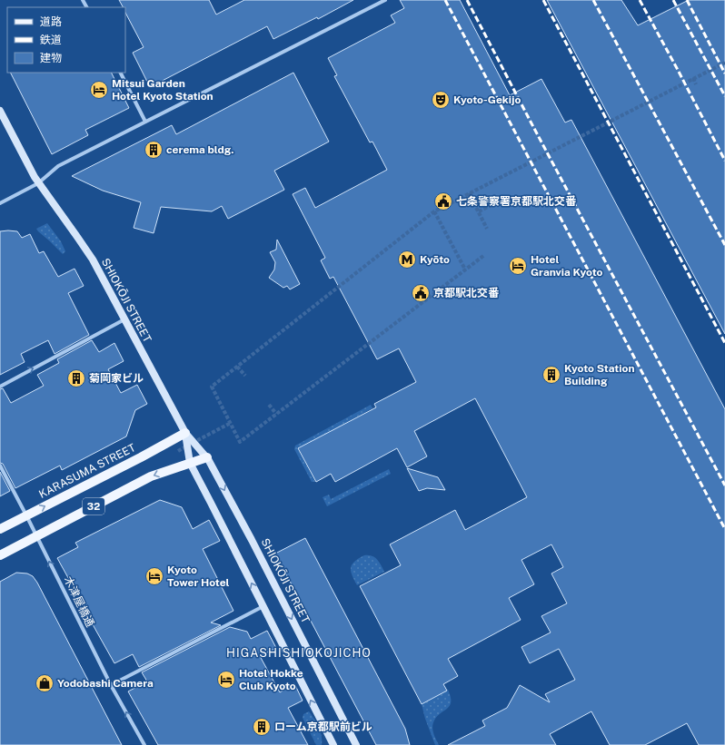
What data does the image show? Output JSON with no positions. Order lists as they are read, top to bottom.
{
  "streets": {
    "main road": ["KARASUMA STREET", "32"],
    "street": ["SHIOKŌJI STREET", "木津屋橋通"]
  },
  "crossings": [
    ["SHIOKŌJI STREET", "KARASUMA STREET"],
    ["SHIOKŌJI STREET", "32"],
    ["KARASUMA STREET", "木津屋橋通"],
    ["32", "木津屋橋通"]
  ],
  "one_way": ["木津屋橋通"],
  "districts": ["HIGASHISHIOKOJICHO"],
  "places": {
    "hotel": [
      "Mitsui Garden Hotel Kyoto Station",
      "Hotel Granvia Kyoto",
      "Kyoto Tower Hotel",
      "Hotel Hokke Club Kyoto"
    ],
    "theatre": ["Kyoto-Gekijo"],
    "building": [
      "cerema bldg.",
      "Kyoto Station Building",
      "菊岡家ビル",
      "ローム京都駅前ビル"
    ],
    "public building": ["七条警察署京都駅北交番", "京都駅北交番"],
    "metro station": ["Kyōto"],
    "shop": ["Yodobashi Camera"]
  },
  "legend": ["道路", "鉄道", "建物"]
}
